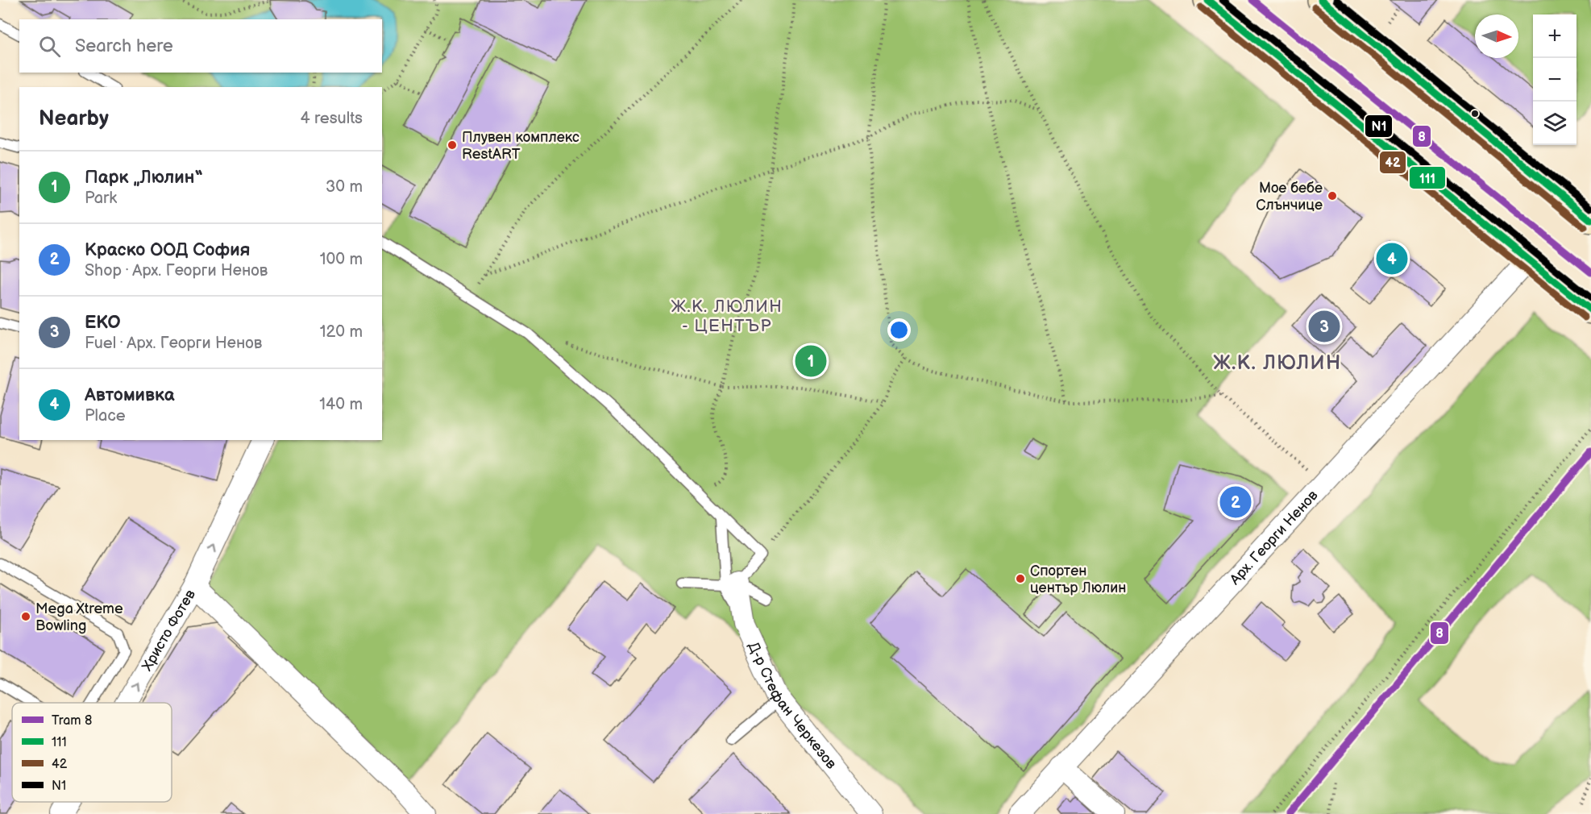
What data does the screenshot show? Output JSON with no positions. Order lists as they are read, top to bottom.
{
  "streets": {
    "street": ["Арх. Георги Ненов", "Христо Фотев", "Д-р Стефан Черкезов"]
  },
  "one_way": ["Христо Фотев"],
  "districts": ["Ж.К. ЛЮЛИН - ЦЕНТЪР", "Ж.К. ЛЮЛИН"],
  "places": [
    "Плувен комплекс RestART",
    "Мое бебе Слънчице",
    "Спортен център Люлин",
    "Mega Xtreme Bowling"
  ],
  "lines": [
    "tram line 8",
    "transit line 111",
    "transit line N1",
    "transit line 42"
  ],
  "legend": [
    "Tram 8",
    "111",
    "42",
    "N1"
  ],
  "north": "right",
  "page": {
    "map_buttons": ["+", "−"],
    "search": "Search here",
    "heading": ["Nearby", "4 results"],
    "list": [
      {
        "mark": "1",
        "name": "Парк „Люлин“",
        "note": "Park",
        "value": "30 m"
      },
      {
        "mark": "2",
        "name": "Краско ООД София",
        "note": "Shop · Арх. Георги Ненов",
        "value": "100 m"
      },
      {
        "mark": "3",
        "name": "EKO",
        "note": "Fuel · Арх. Георги Ненов",
        "value": "120 m"
      },
      {
        "mark": "4",
        "name": "Автомивка",
        "note": "Place",
        "value": "140 m"
      }
    ],
    "pins": [
      "4",
      "3",
      "1",
      "2"
    ]
  }
}
